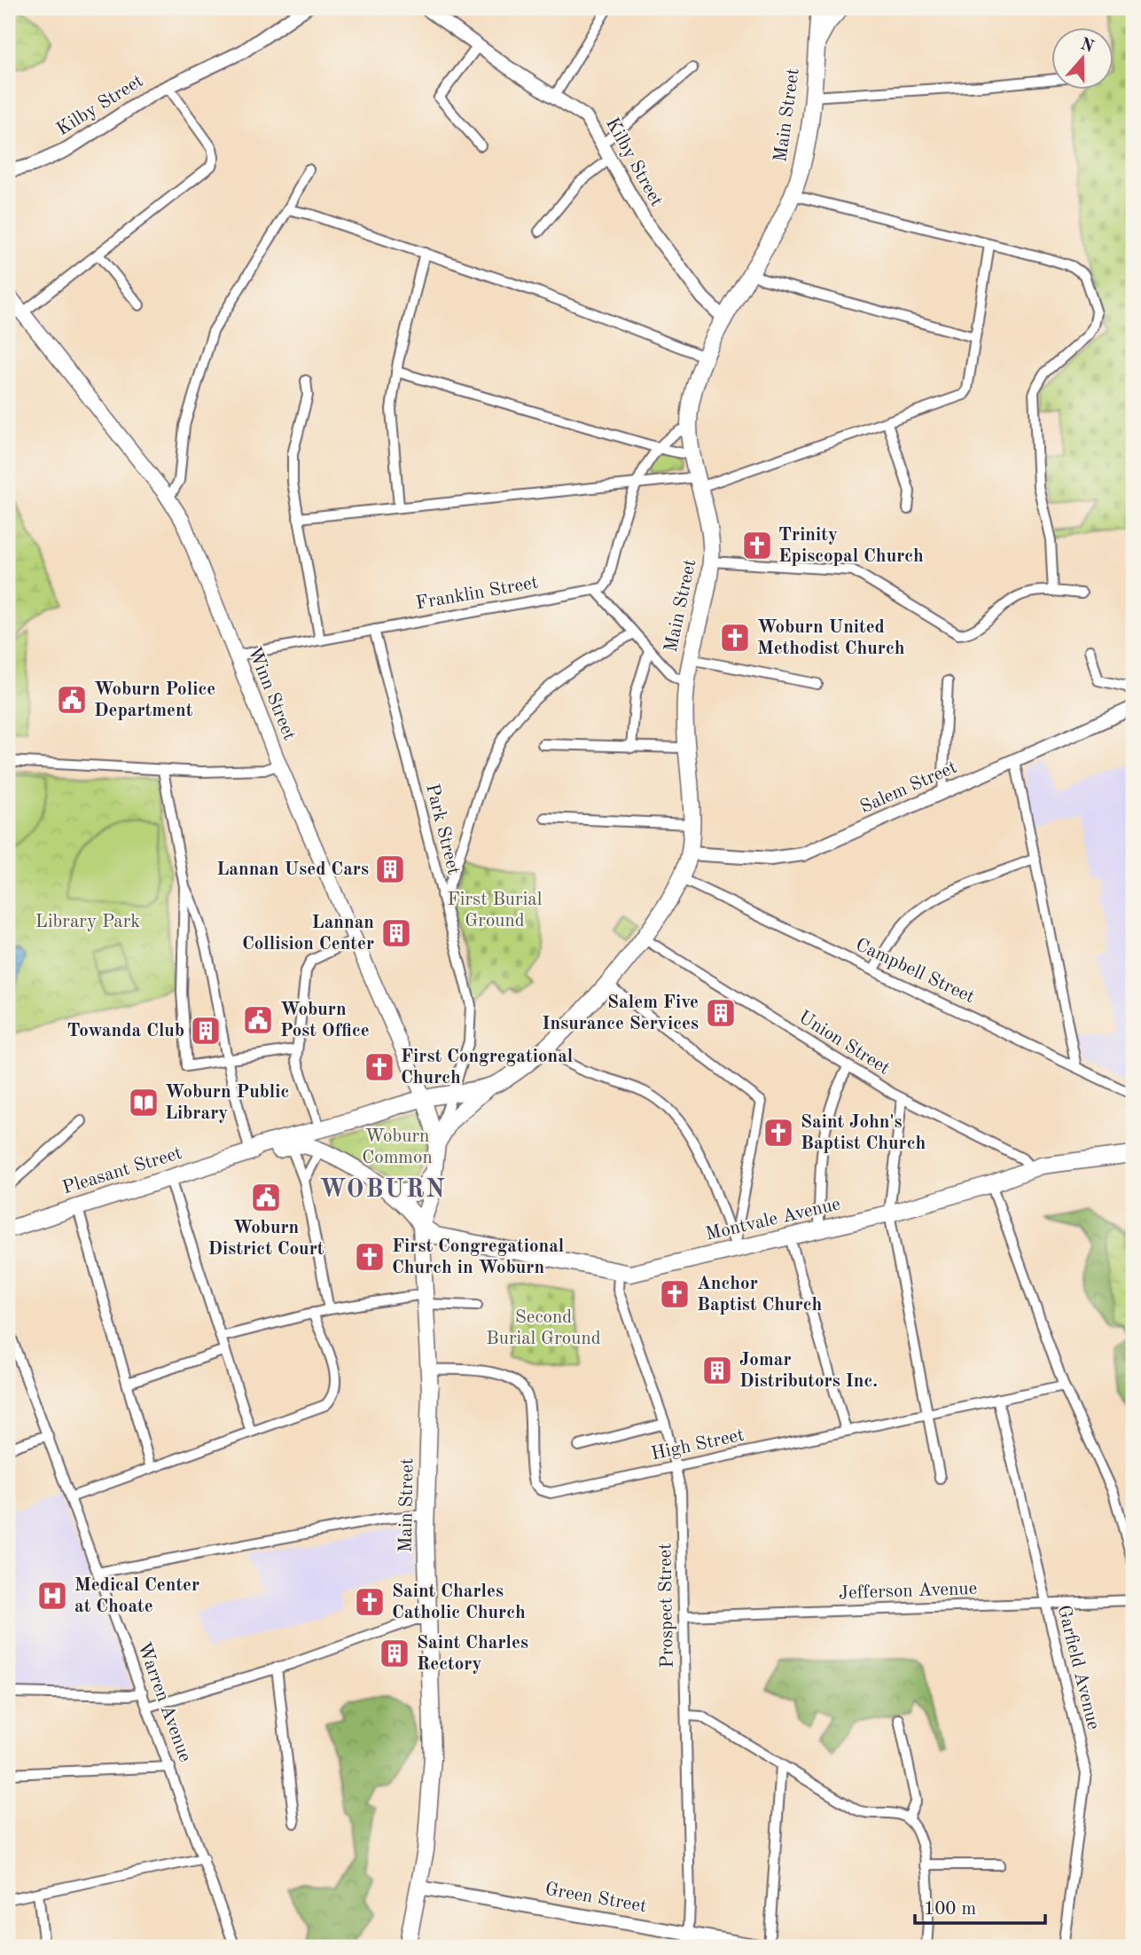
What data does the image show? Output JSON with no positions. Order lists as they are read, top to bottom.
{
  "streets": {
    "main road": [
      "Main Street",
      "Winn Street",
      "Pleasant Street",
      "Montvale Avenue"
    ],
    "street": [
      "Kilby Street",
      "Franklin Street",
      "Salem Street",
      "Park Street",
      "Campbell Street",
      "Union Street",
      "High Street",
      "Jefferson Avenue",
      "Prospect Street",
      "Garfield Avenue",
      "Warren Avenue",
      "Green Street"
    ]
  },
  "crossings": [
    ["Kilby Street", "Main Street"],
    ["Main Street", "Winn Street"],
    ["Main Street", "Salem Street"],
    ["Main Street", "Park Street"],
    ["Main Street", "Campbell Street"],
    ["Main Street", "Union Street"],
    ["Main Street", "Pleasant Street"],
    ["Main Street", "Montvale Avenue"],
    ["Main Street", "High Street"],
    ["Main Street", "Green Street"],
    ["Franklin Street", "Winn Street"],
    ["Franklin Street", "Park Street"],
    ["Winn Street", "Park Street"],
    ["Winn Street", "Pleasant Street"],
    ["Union Street", "Montvale Avenue"],
    ["Montvale Avenue", "Prospect Street"],
    ["High Street", "Prospect Street"],
    ["High Street", "Garfield Avenue"],
    ["Jefferson Avenue", "Prospect Street"],
    ["Jefferson Avenue", "Garfield Avenue"],
    ["Prospect Street", "Green Street"]
  ],
  "districts": ["WOBURN"],
  "parks": [
    "First Burial Ground",
    "Library Park",
    "Woburn Common",
    "Second Burial Ground"
  ],
  "places": {
    "church": [
      "Trinity Episcopal Church",
      "Woburn United Methodist Church",
      "First Congregational Church",
      "Saint John's Baptist Church",
      "First Congregational Church in Woburn",
      "Anchor Baptist Church",
      "Saint Charles Catholic Church"
    ],
    "public building": ["Woburn Police Department", "Woburn Post Office", "Woburn District Court"],
    "building": [
      "Lannan Used Cars",
      "Lannan Collision Center",
      "Salem Five Insurance Services",
      "Towanda Club",
      "Jomar Distributors Inc.",
      "Saint Charles Rectory"
    ],
    "library": ["Woburn Public Library"],
    "hospital": ["Medical Center at Choate"]
  },
  "scale_bar": "100 m",
  "north": "top"
}
